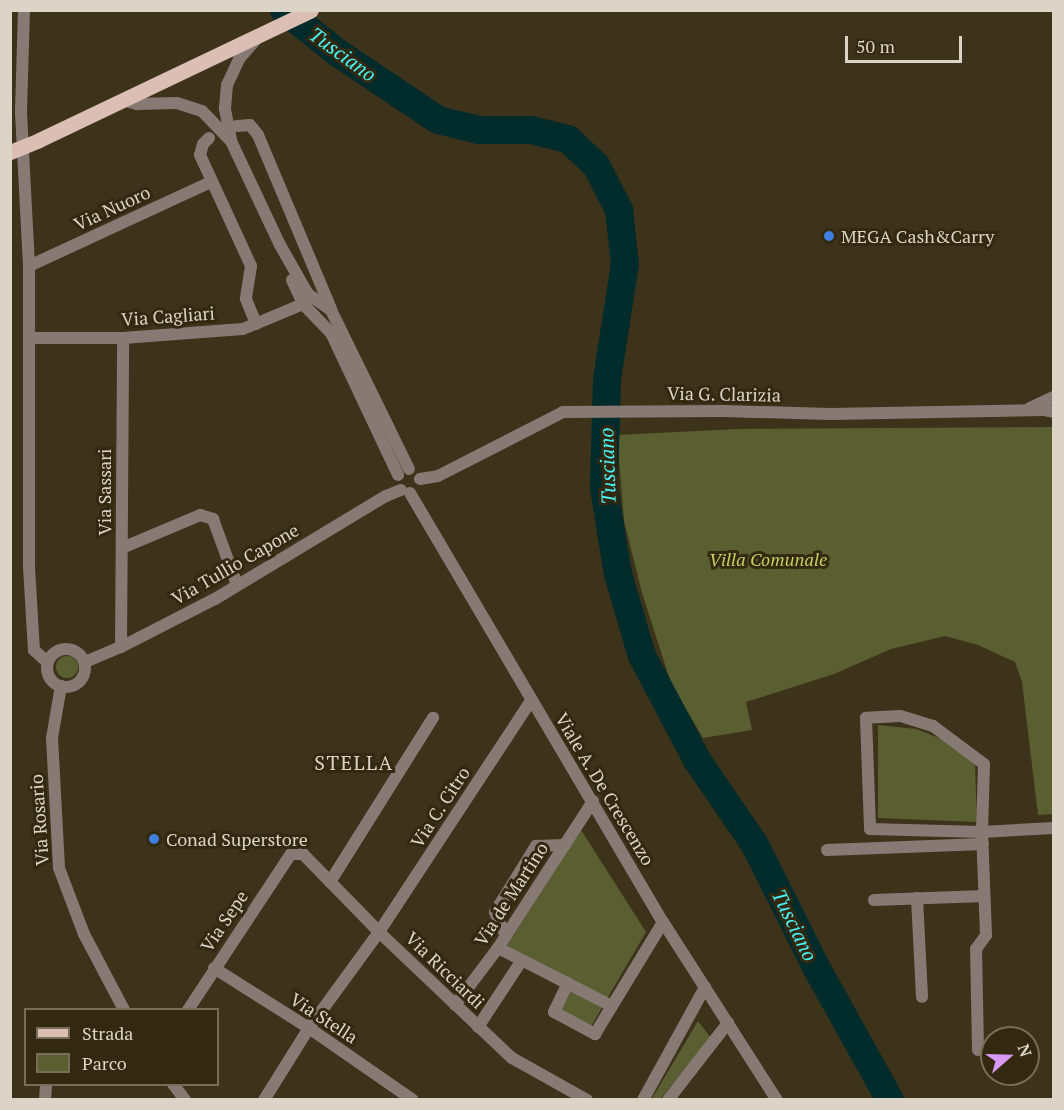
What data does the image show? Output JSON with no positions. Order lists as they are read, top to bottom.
{
  "streets": {
    "street": [
      "Via Nuoro",
      "Via Cagliari",
      "Via G. Clarizia",
      "Via Sassari",
      "Via Tullio Capone",
      "Viale A. De Crescenzo",
      "Via C. Citro",
      "Via Rosario",
      "Via de Martino",
      "Via Sepe",
      "Via Ricciardi",
      "Via Stella"
    ]
  },
  "crossings": [
    ["Via Cagliari", "Via Sassari"],
    ["Via G. Clarizia", "Via Tullio Capone"],
    ["Via G. Clarizia", "Viale A. De Crescenzo"],
    ["Via Sassari", "Via Tullio Capone"],
    ["Via Tullio Capone", "Viale A. De Crescenzo"],
    ["Via Tullio Capone", "Via Rosario"],
    ["Viale A. De Crescenzo", "Via C. Citro"],
    ["Viale A. De Crescenzo", "Via de Martino"],
    ["Via C. Citro", "Via Ricciardi"],
    ["Via C. Citro", "Via Stella"],
    ["Via de Martino", "Via Ricciardi"],
    ["Via Sepe", "Via Ricciardi"],
    ["Via Sepe", "Via Stella"]
  ],
  "districts": ["STELLA"],
  "water": ["Tusciano"],
  "parks": ["Villa Comunale"],
  "places": ["MEGA Cash&Carry", "Conad Superstore"],
  "legend": ["Strada", "Parco"],
  "scale_bar": "50 m",
  "north": "right"
}
